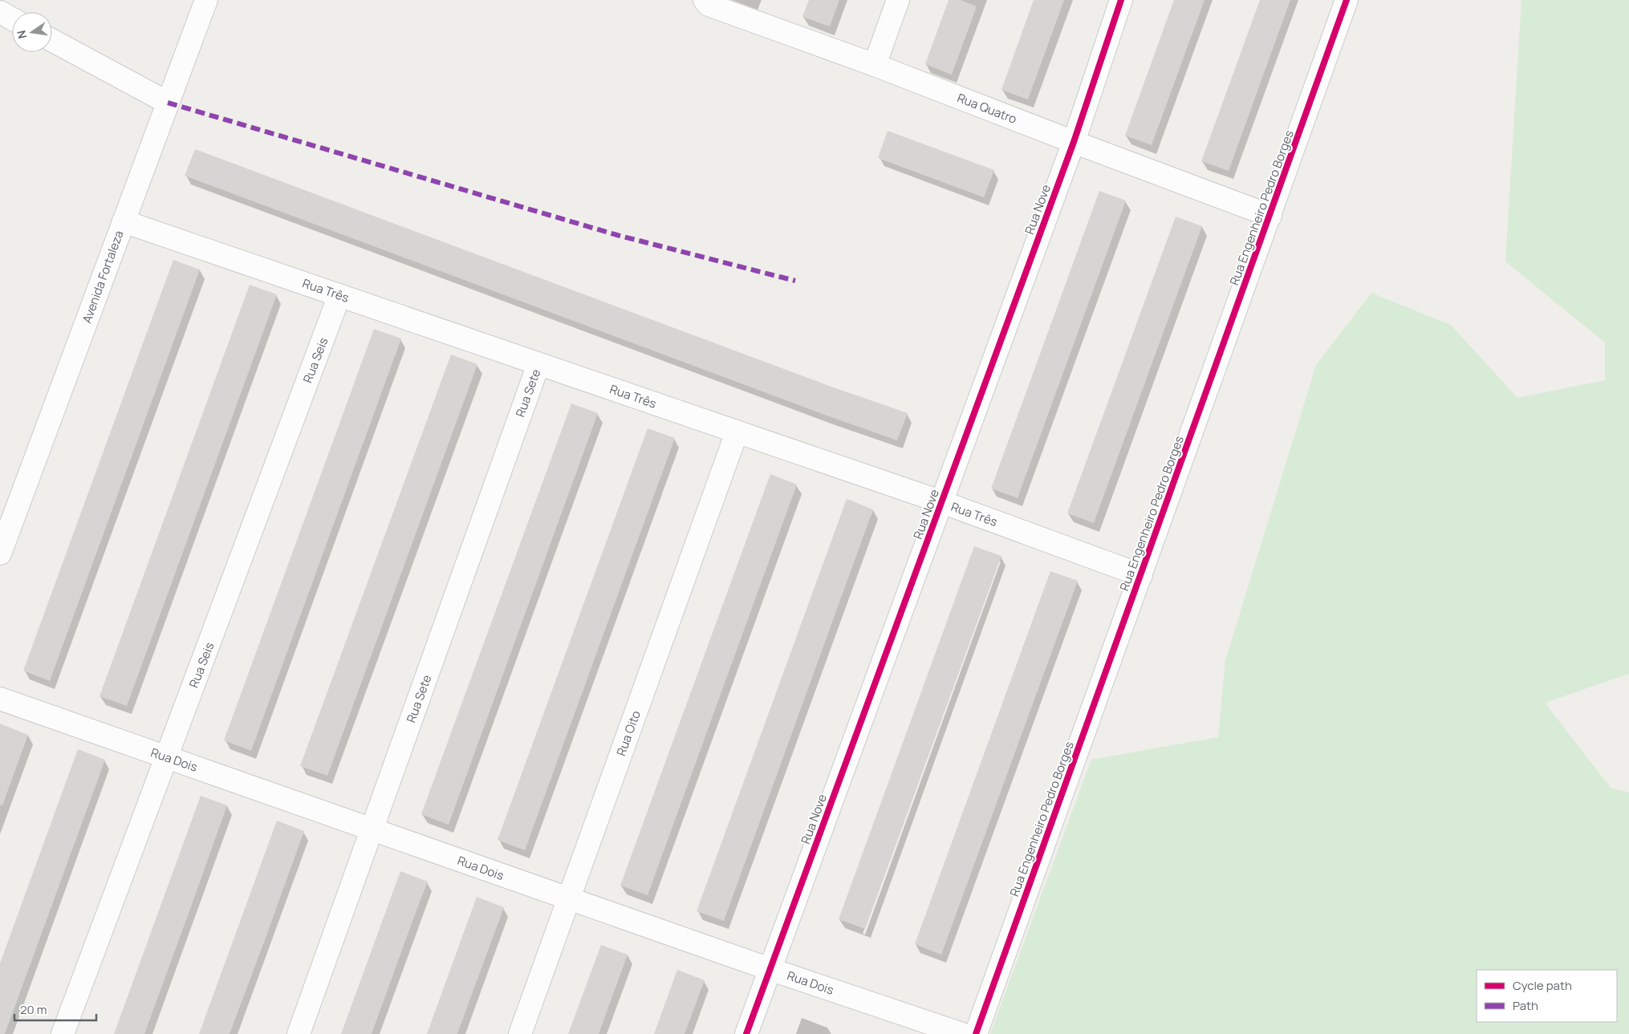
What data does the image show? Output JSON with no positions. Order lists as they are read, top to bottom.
{
  "streets": {
    "street": [
      "Rua Quatro",
      "Rua Engenheiro Pedro Borges",
      "Rua Nove",
      "Avenida Fortaleza",
      "Rua Três",
      "Rua Seis",
      "Rua Sete",
      "Rua Oito",
      "Rua Dois"
    ]
  },
  "crossings": [
    ["Rua Quatro", "Rua Engenheiro Pedro Borges"],
    ["Rua Quatro", "Rua Nove"],
    ["Rua Engenheiro Pedro Borges", "Rua Três"],
    ["Rua Nove", "Rua Três"],
    ["Rua Nove", "Rua Dois"],
    ["Avenida Fortaleza", "Rua Três"],
    ["Rua Três", "Rua Seis"],
    ["Rua Três", "Rua Sete"],
    ["Rua Três", "Rua Oito"],
    ["Rua Seis", "Rua Dois"],
    ["Rua Sete", "Rua Dois"],
    ["Rua Oito", "Rua Dois"]
  ],
  "legend": ["Cycle path", "Path"],
  "scale_bar": "20 m",
  "north": "left"
}
